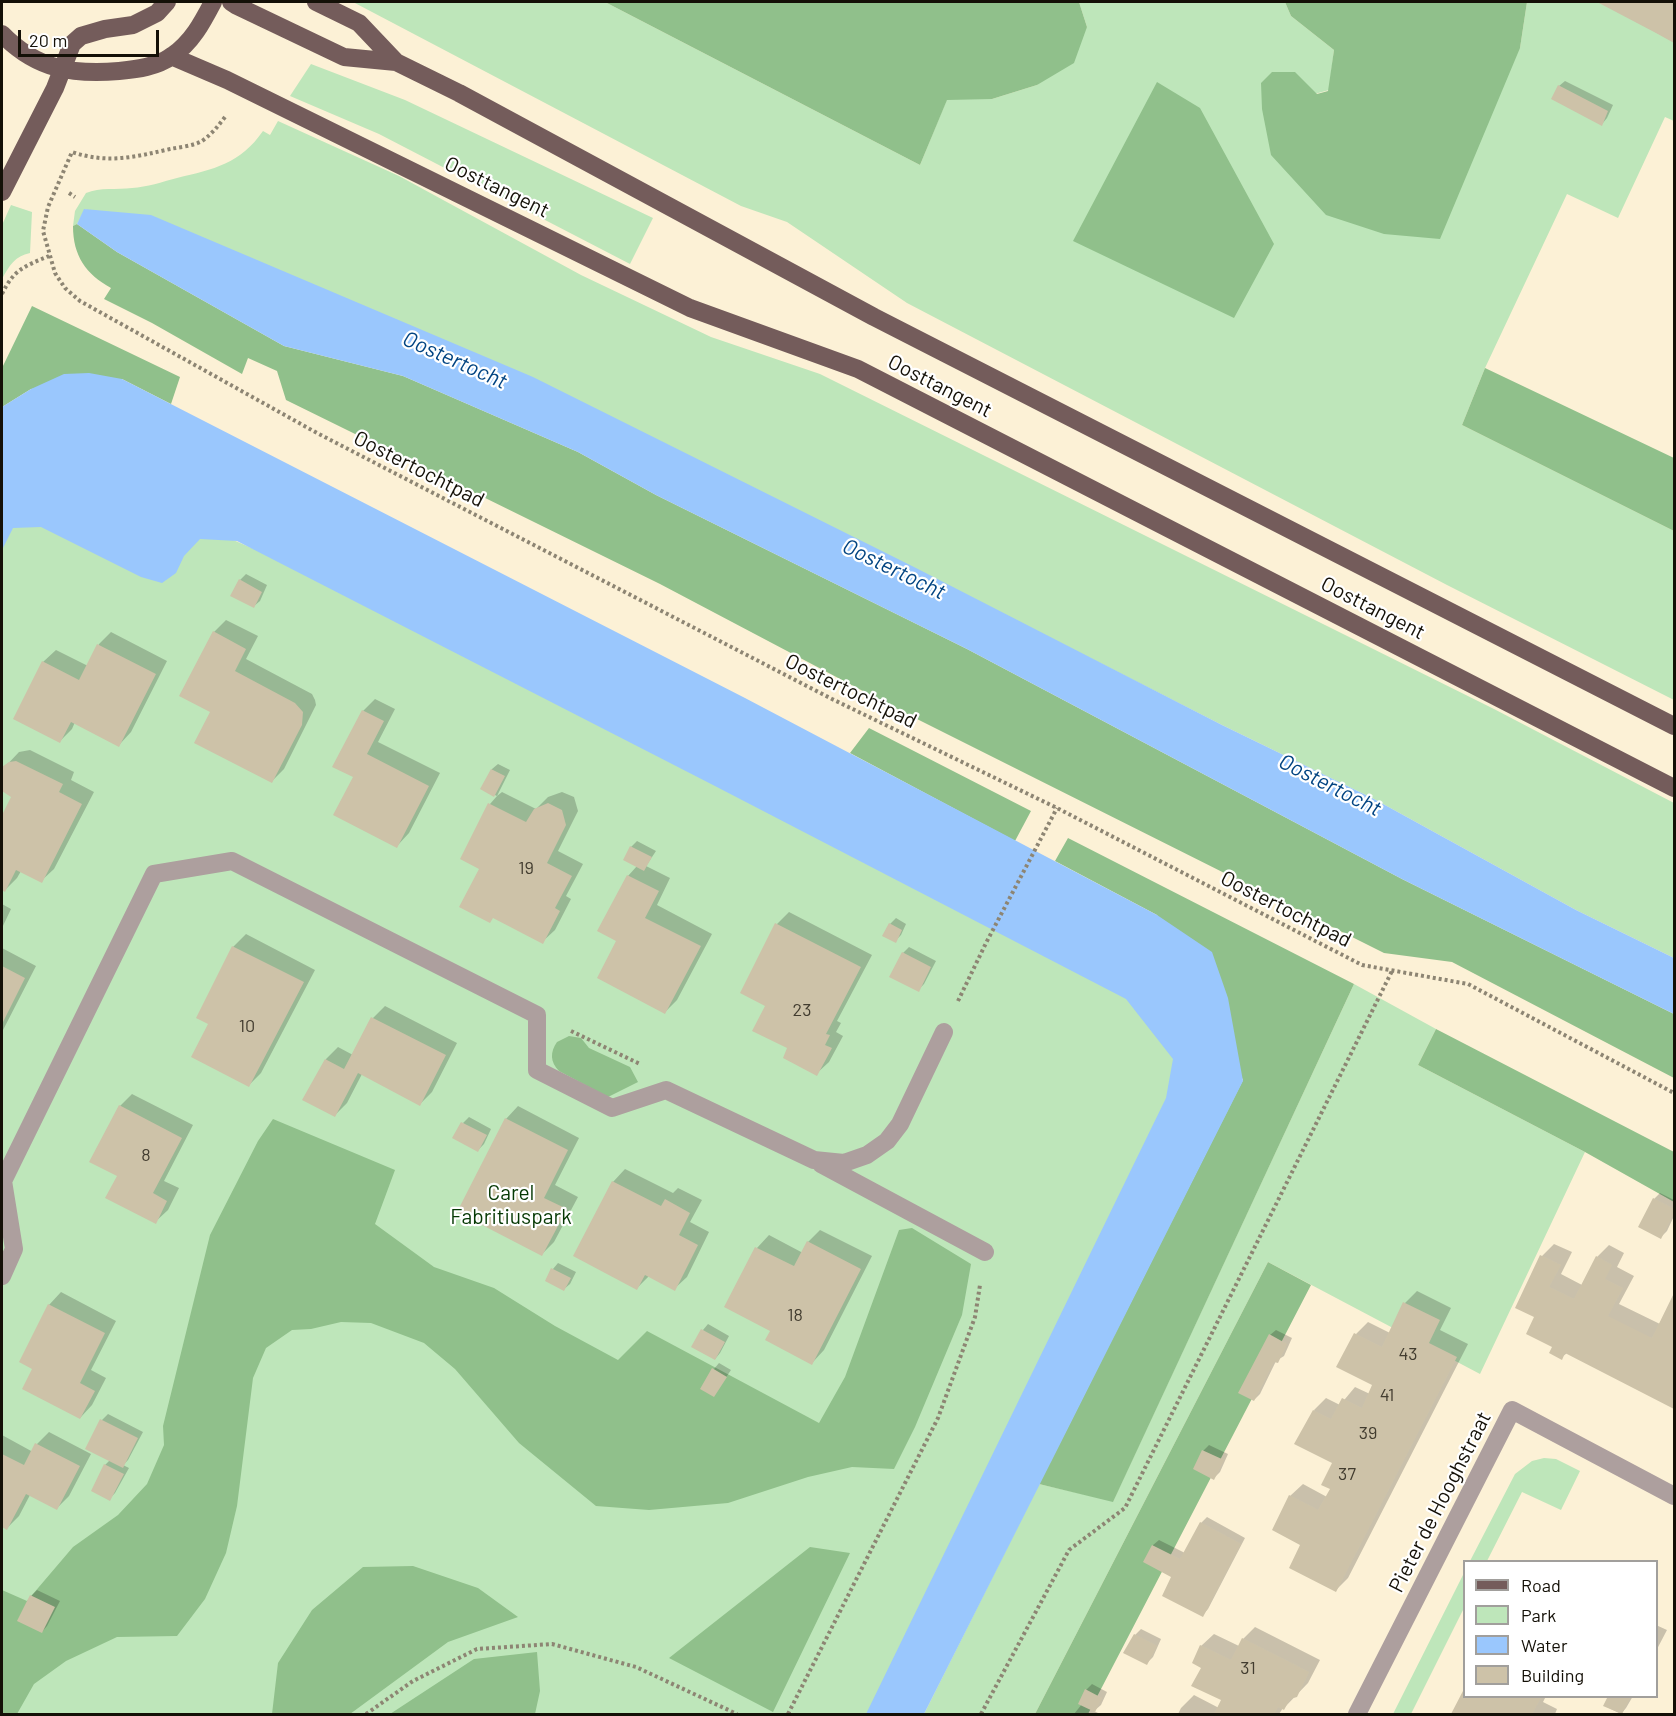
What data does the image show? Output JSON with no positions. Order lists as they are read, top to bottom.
{
  "streets": {
    "main road": ["Oosttangent"],
    "street": ["Pieter de Hooghstraat"],
    "path": ["Oostertochtpad"]
  },
  "water": ["Oostertocht"],
  "parks": ["Carel Fabritiuspark"],
  "house_numbers": [
    "19",
    "23",
    "10",
    "8",
    "18",
    "43",
    "41",
    "39",
    "37",
    "31"
  ],
  "legend": [
    "Road",
    "Park",
    "Water",
    "Building"
  ],
  "scale_bar": "20 m"
}
